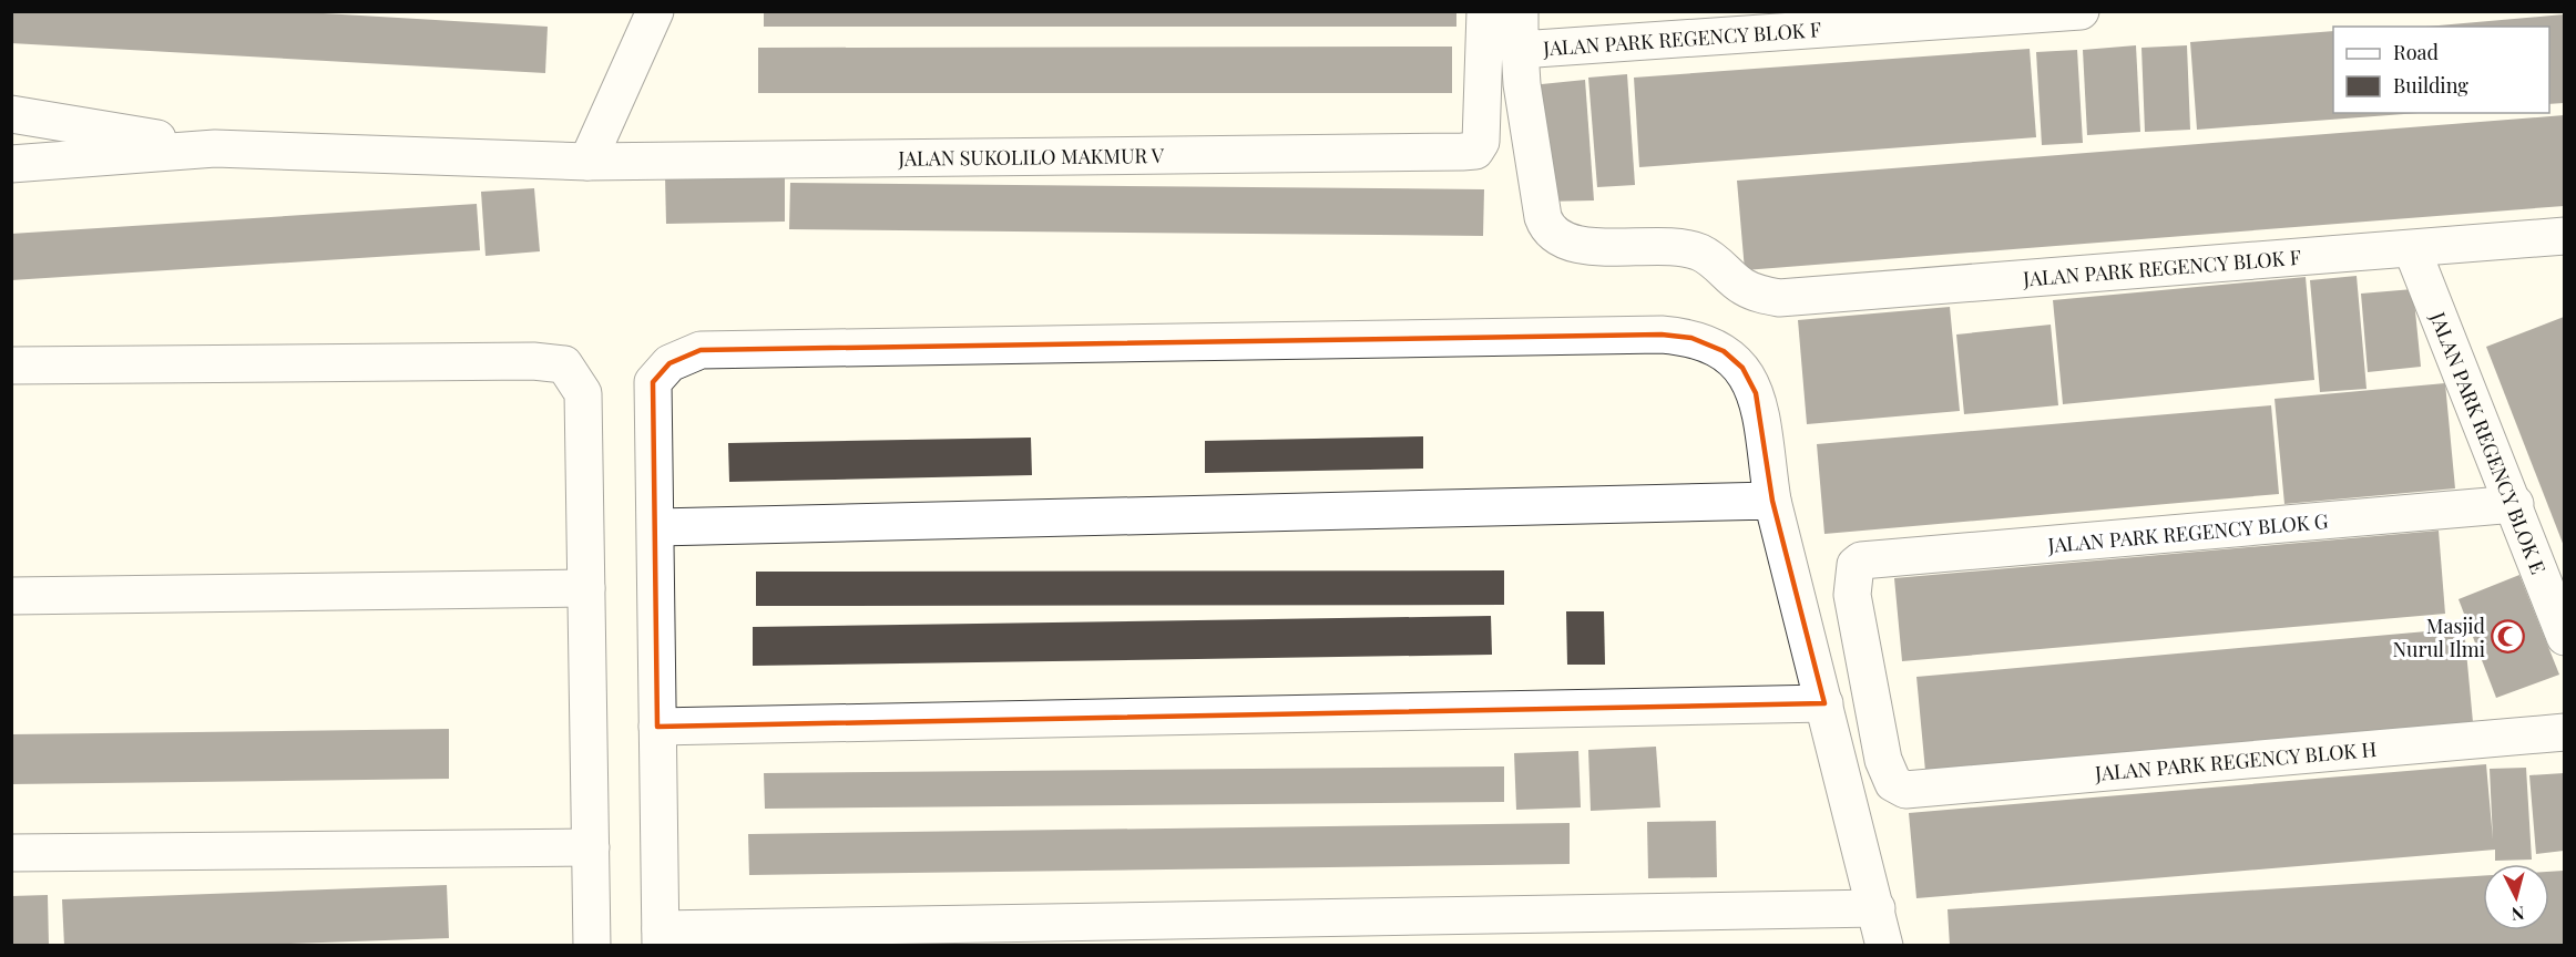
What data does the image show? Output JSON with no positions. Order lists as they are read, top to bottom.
{
  "streets": {
    "street": [
      "JALAN PARK REGENCY BLOK F",
      "JALAN SUKOLILO MAKMUR V",
      "JALAN PARK REGENCY BLOK E",
      "JALAN PARK REGENCY BLOK G",
      "JALAN PARK REGENCY BLOK H"
    ]
  },
  "crossings": [
    ["JALAN PARK REGENCY BLOK F", "JALAN PARK REGENCY BLOK E"],
    ["JALAN PARK REGENCY BLOK E", "JALAN PARK REGENCY BLOK G"],
    ["JALAN PARK REGENCY BLOK G", "JALAN PARK REGENCY BLOK H"]
  ],
  "places": {
    "mosque": ["Masjid Nurul Ilmi"]
  },
  "legend": ["Road", "Building"],
  "north": "bottom"
}
